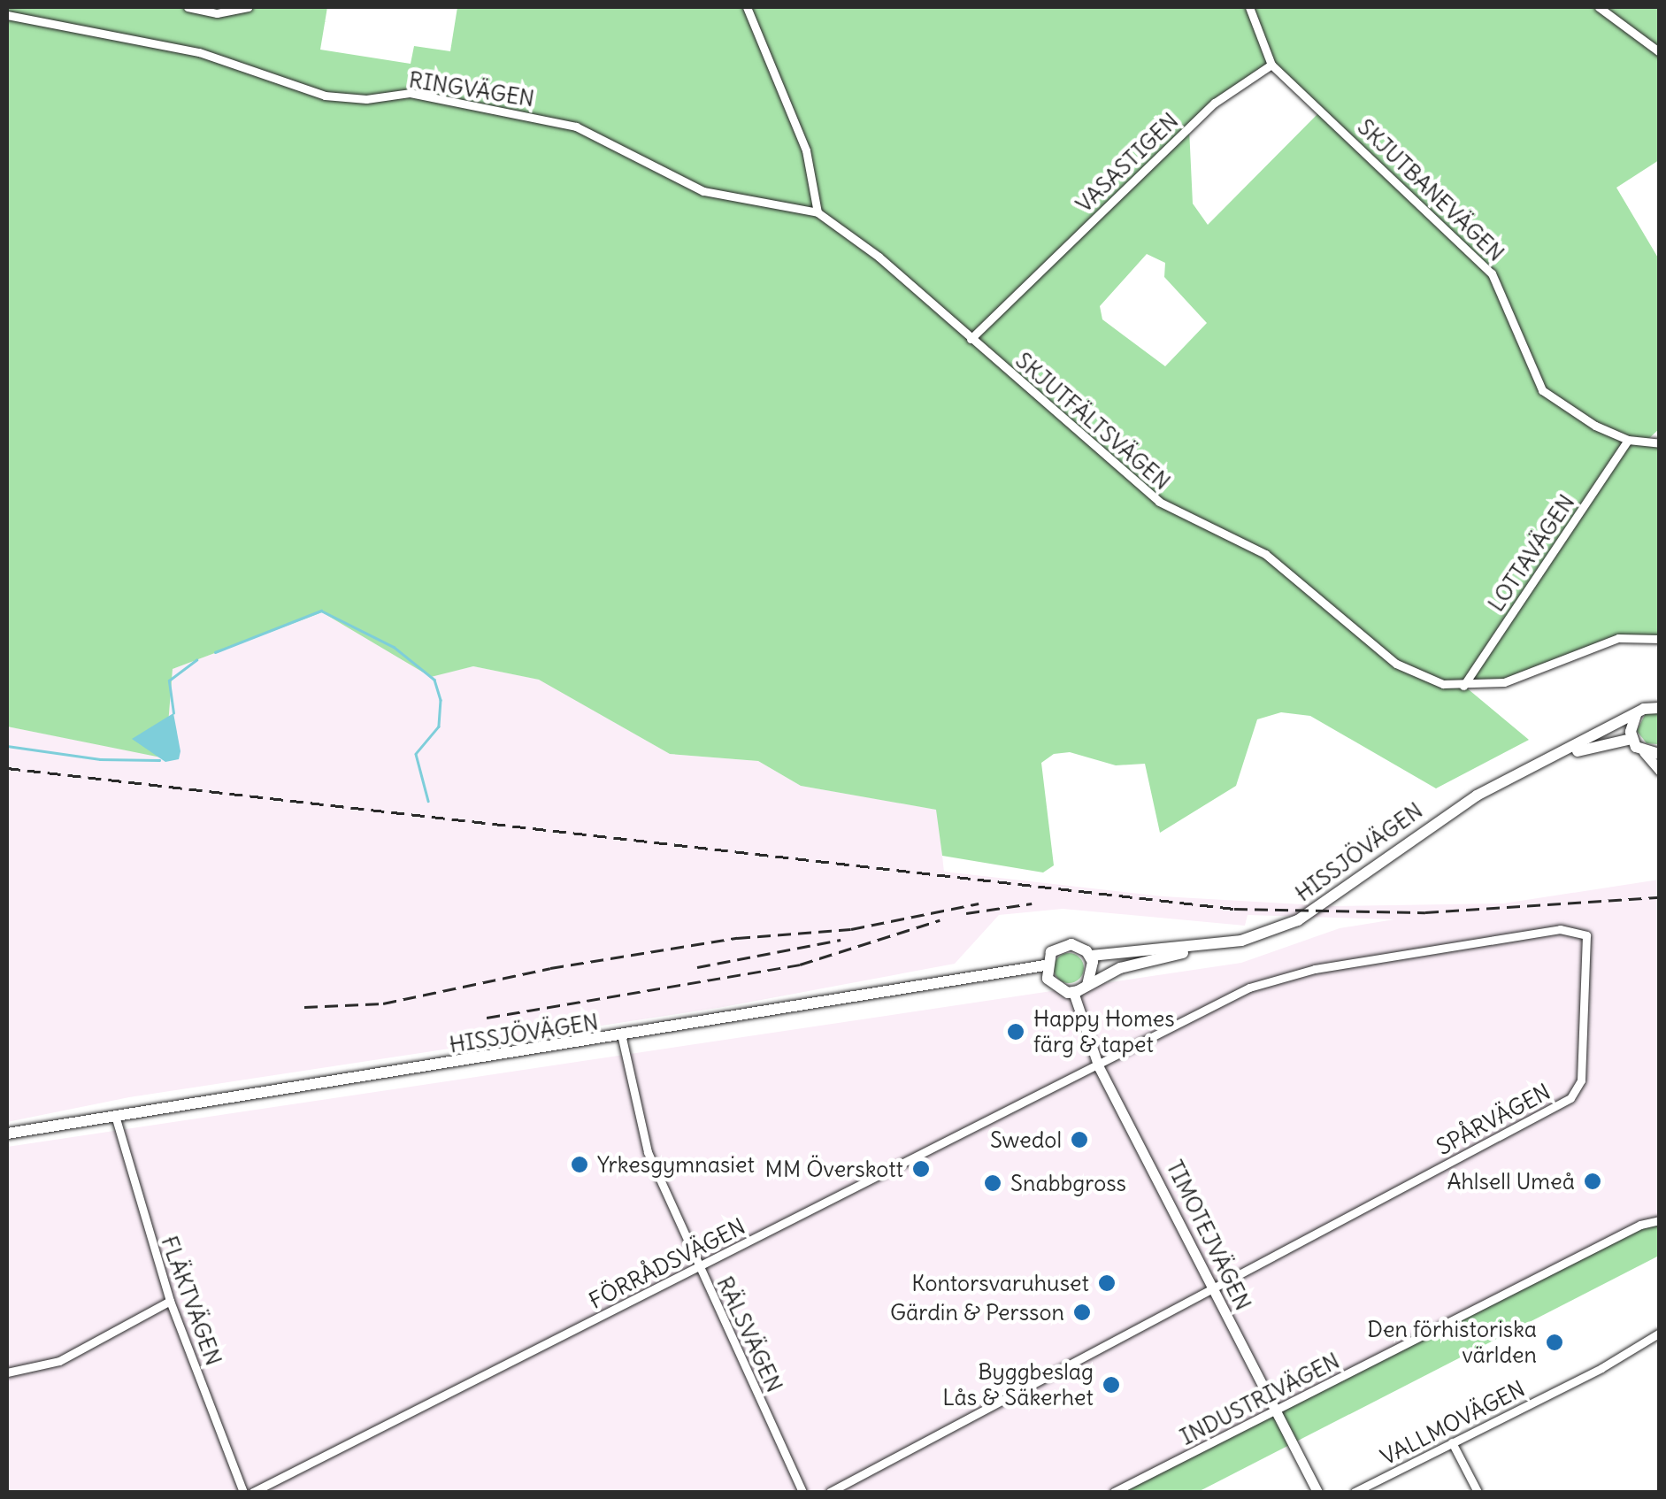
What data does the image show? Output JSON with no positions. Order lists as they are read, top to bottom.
{
  "streets": {
    "main road": ["HISSJÖVÄGEN"],
    "street": [
      "RINGVÄGEN",
      "VASASTIGEN",
      "SKJUTBANEVÄGEN",
      "SKJUTFÄLTSVÄGEN",
      "LOTTAVÄGEN",
      "SPÅRVÄGEN",
      "TIMOTEJVÄGEN",
      "FÖRRÅDSVÄGEN",
      "FLÄKTVÄGEN",
      "RÄLSVÄGEN",
      "INDUSTRIVÄGEN",
      "VALLMOVÄGEN"
    ]
  },
  "crossings": [
    ["RINGVÄGEN", "SKJUTFÄLTSVÄGEN"],
    ["VASASTIGEN", "SKJUTBANEVÄGEN"],
    ["VASASTIGEN", "SKJUTFÄLTSVÄGEN"],
    ["SKJUTBANEVÄGEN", "LOTTAVÄGEN"],
    ["SKJUTFÄLTSVÄGEN", "LOTTAVÄGEN"],
    ["HISSJÖVÄGEN", "TIMOTEJVÄGEN"],
    ["HISSJÖVÄGEN", "FLÄKTVÄGEN"],
    ["HISSJÖVÄGEN", "RÄLSVÄGEN"],
    ["SPÅRVÄGEN", "TIMOTEJVÄGEN"],
    ["SPÅRVÄGEN", "FÖRRÅDSVÄGEN"],
    ["TIMOTEJVÄGEN", "FÖRRÅDSVÄGEN"],
    ["TIMOTEJVÄGEN", "INDUSTRIVÄGEN"],
    ["FÖRRÅDSVÄGEN", "RÄLSVÄGEN"]
  ],
  "places": [
    "Happy Homes färg & tapet",
    "Swedol",
    "Yrkesgymnasiet",
    "MM Överskott",
    "Ahlsell Umeå",
    "Snabbgross",
    "Kontorsvaruhuset",
    "Gärdin & Persson",
    "Den förhistoriska världen",
    "Byggbeslag Lås & Säkerhet"
  ]
}
